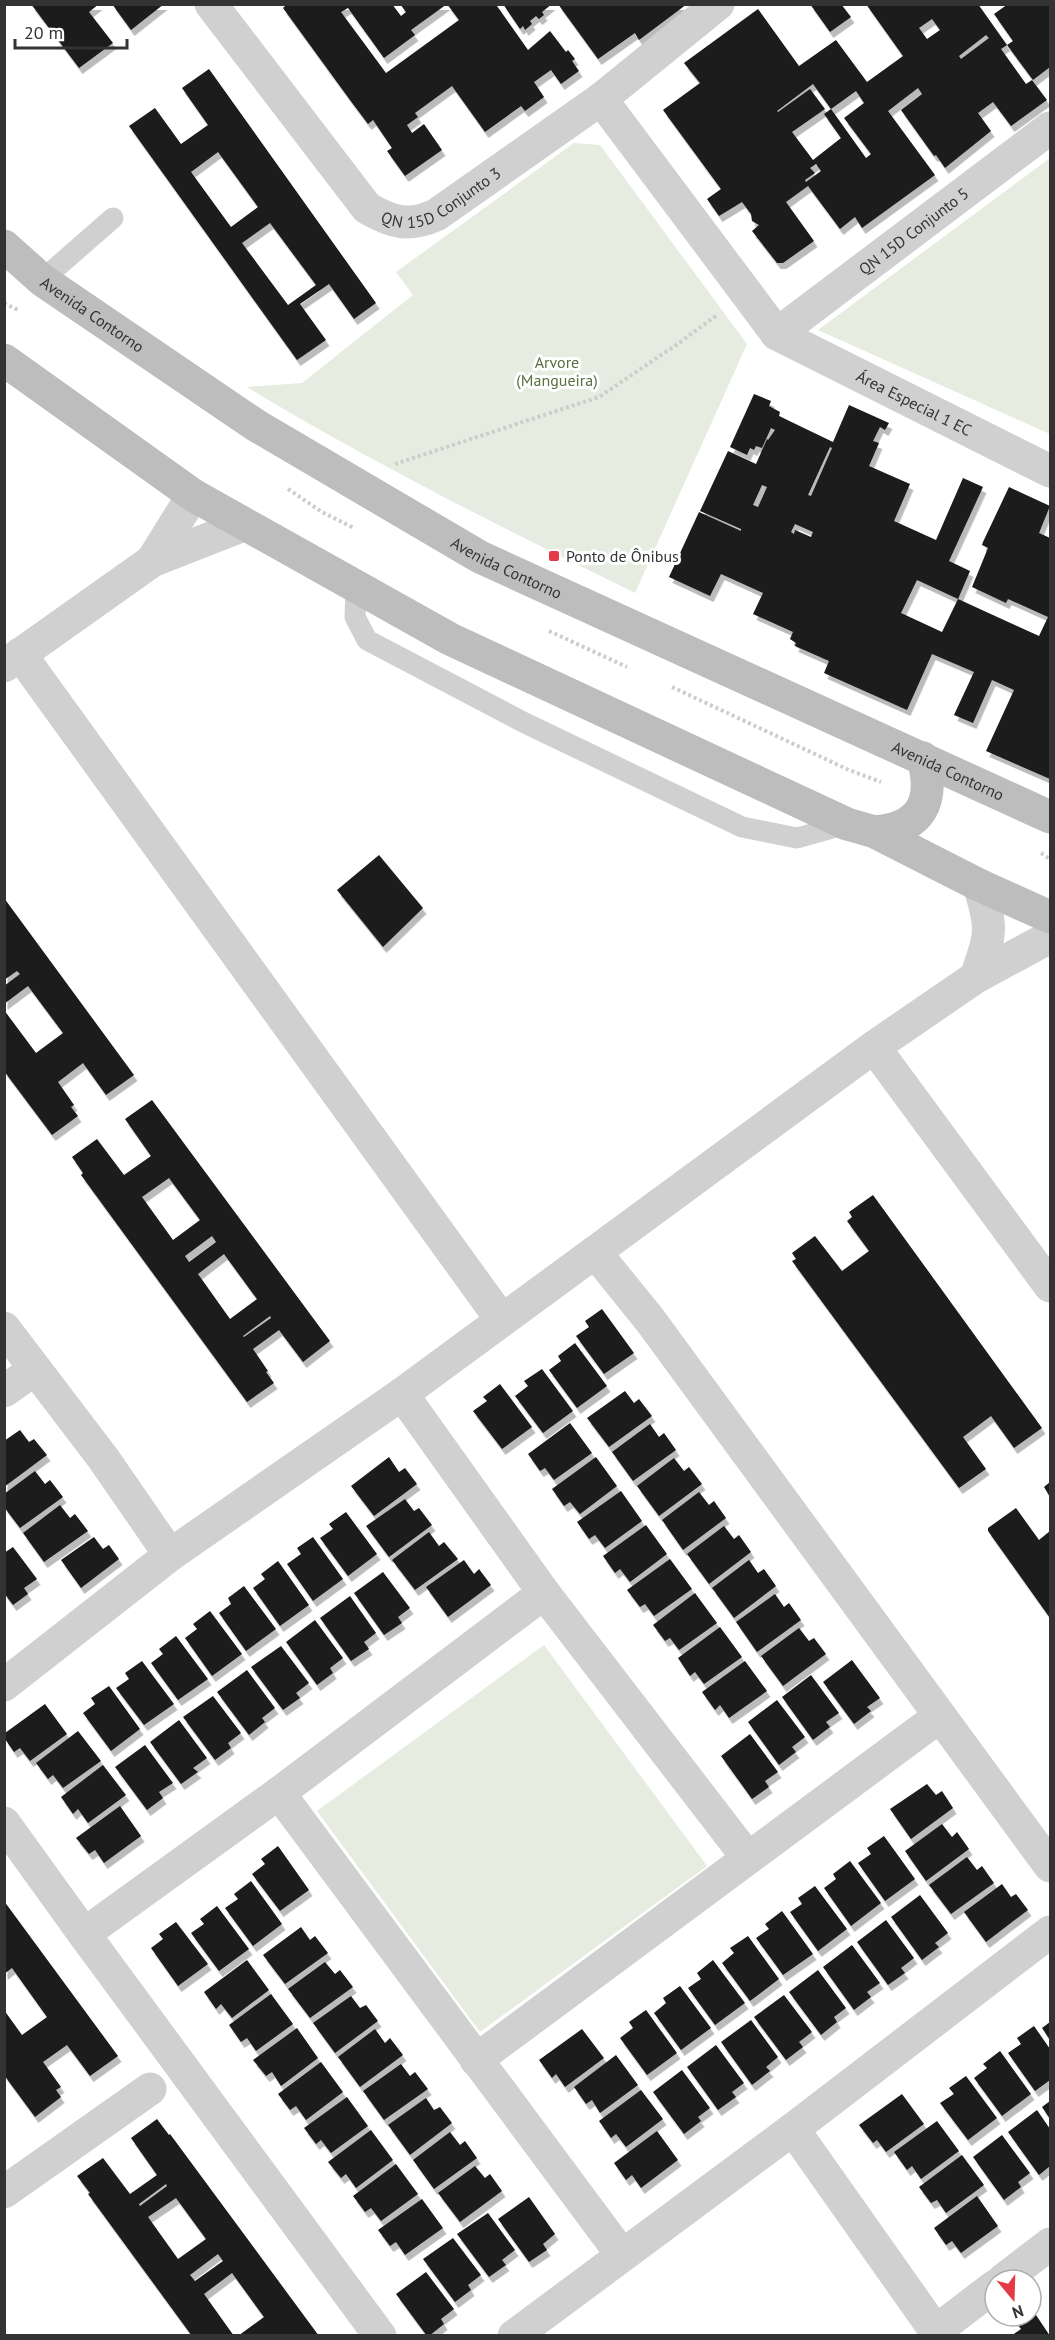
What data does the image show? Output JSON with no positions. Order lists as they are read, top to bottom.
{
  "streets": {
    "main road": ["Avenida Contorno"],
    "street": ["QN 15D Conjunto 3", "QN 15D Conjunto 5", "Área Especial 1 EC"]
  },
  "crossings": [
    ["QN 15D Conjunto 5", "Área Especial 1 EC"]
  ],
  "parks": ["Arvore (Mangueira)"],
  "places": {
    "transit": ["Ponto de Ônibus"]
  },
  "scale_bar": "20 m",
  "north": "bottom"
}
